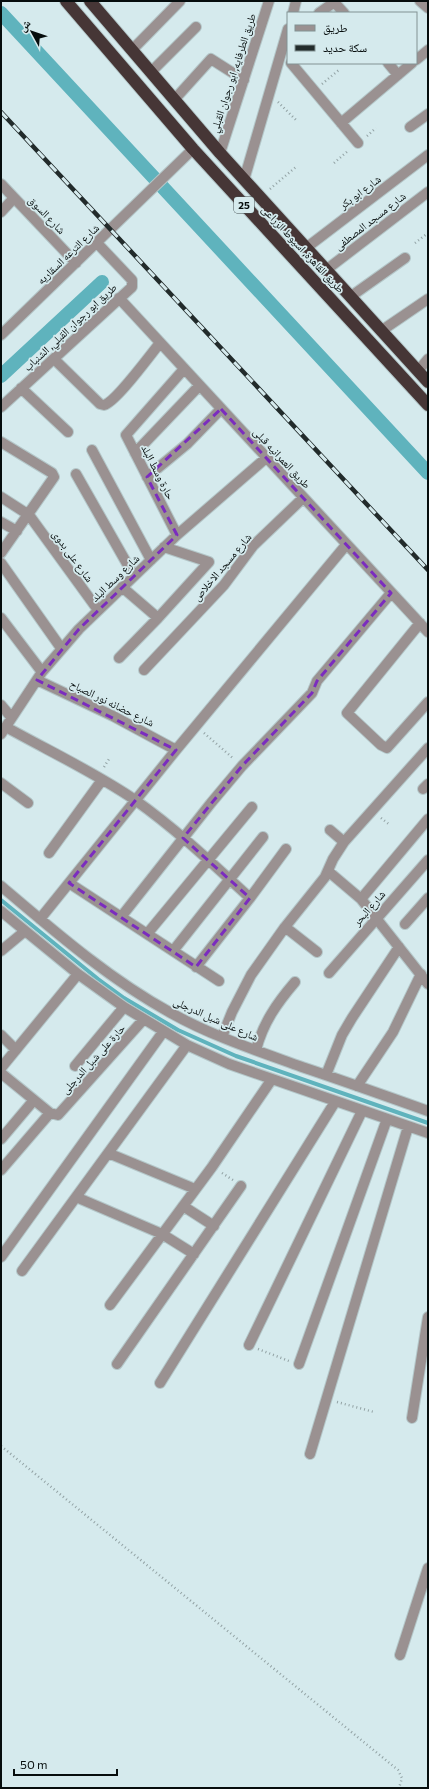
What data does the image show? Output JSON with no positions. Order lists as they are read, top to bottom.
{
  "streets": {
    "highway": ["25", "طريق القاهرة, اسيوط الزراعى"],
    "street": [
      "طريق الطرفايه, ابو رجوان القبلي",
      "شارع ابو بكر",
      "شارع السوق",
      "شارع مسجد المصطفى",
      "شارع الترعه السقاريه",
      "طريق ابو رجوان القبلي, الشنباب",
      "طريق العمرانيه قبلى",
      "حارة وسط البلد",
      "شارع على بدوى",
      "شارع مسجد الاخلاص",
      "شارع وسط البلد",
      "شارع حضانه نور الصباح",
      "شارع البحر",
      "شارع على شبل الدرجلى",
      "حارة على شبل الدرجلى"
    ]
  },
  "crossings": [
    ["طريق الطرفايه, ابو رجوان القبلي", "طريق القاهرة, اسيوط الزراعى"],
    ["شارع ابو بكر", "طريق القاهرة, اسيوط الزراعى"],
    ["شارع السوق", "شارع الترعه السقاريه"],
    ["شارع مسجد المصطفى", "طريق القاهرة, اسيوط الزراعى"],
    ["طريق القاهرة, اسيوط الزراعى", "شارع الترعه السقاريه"],
    ["شارع الترعه السقاريه", "طريق ابو رجوان القبلي, الشنباب"],
    ["طريق ابو رجوان القبلي, الشنباب", "طريق العمرانيه قبلى"],
    ["طريق العمرانيه قبلى", "حارة وسط البلد"],
    ["طريق العمرانيه قبلى", "شارع مسجد الاخلاص"],
    ["طريق العمرانيه قبلى", "شارع وسط البلد"],
    ["حارة وسط البلد", "شارع وسط البلد"],
    ["شارع على بدوى", "شارع وسط البلد"],
    ["شارع وسط البلد", "شارع حضانه نور الصباح"]
  ],
  "legend": ["طريق", "سكة حديد"],
  "scale_bar": "50 m",
  "north": "top left"
}
